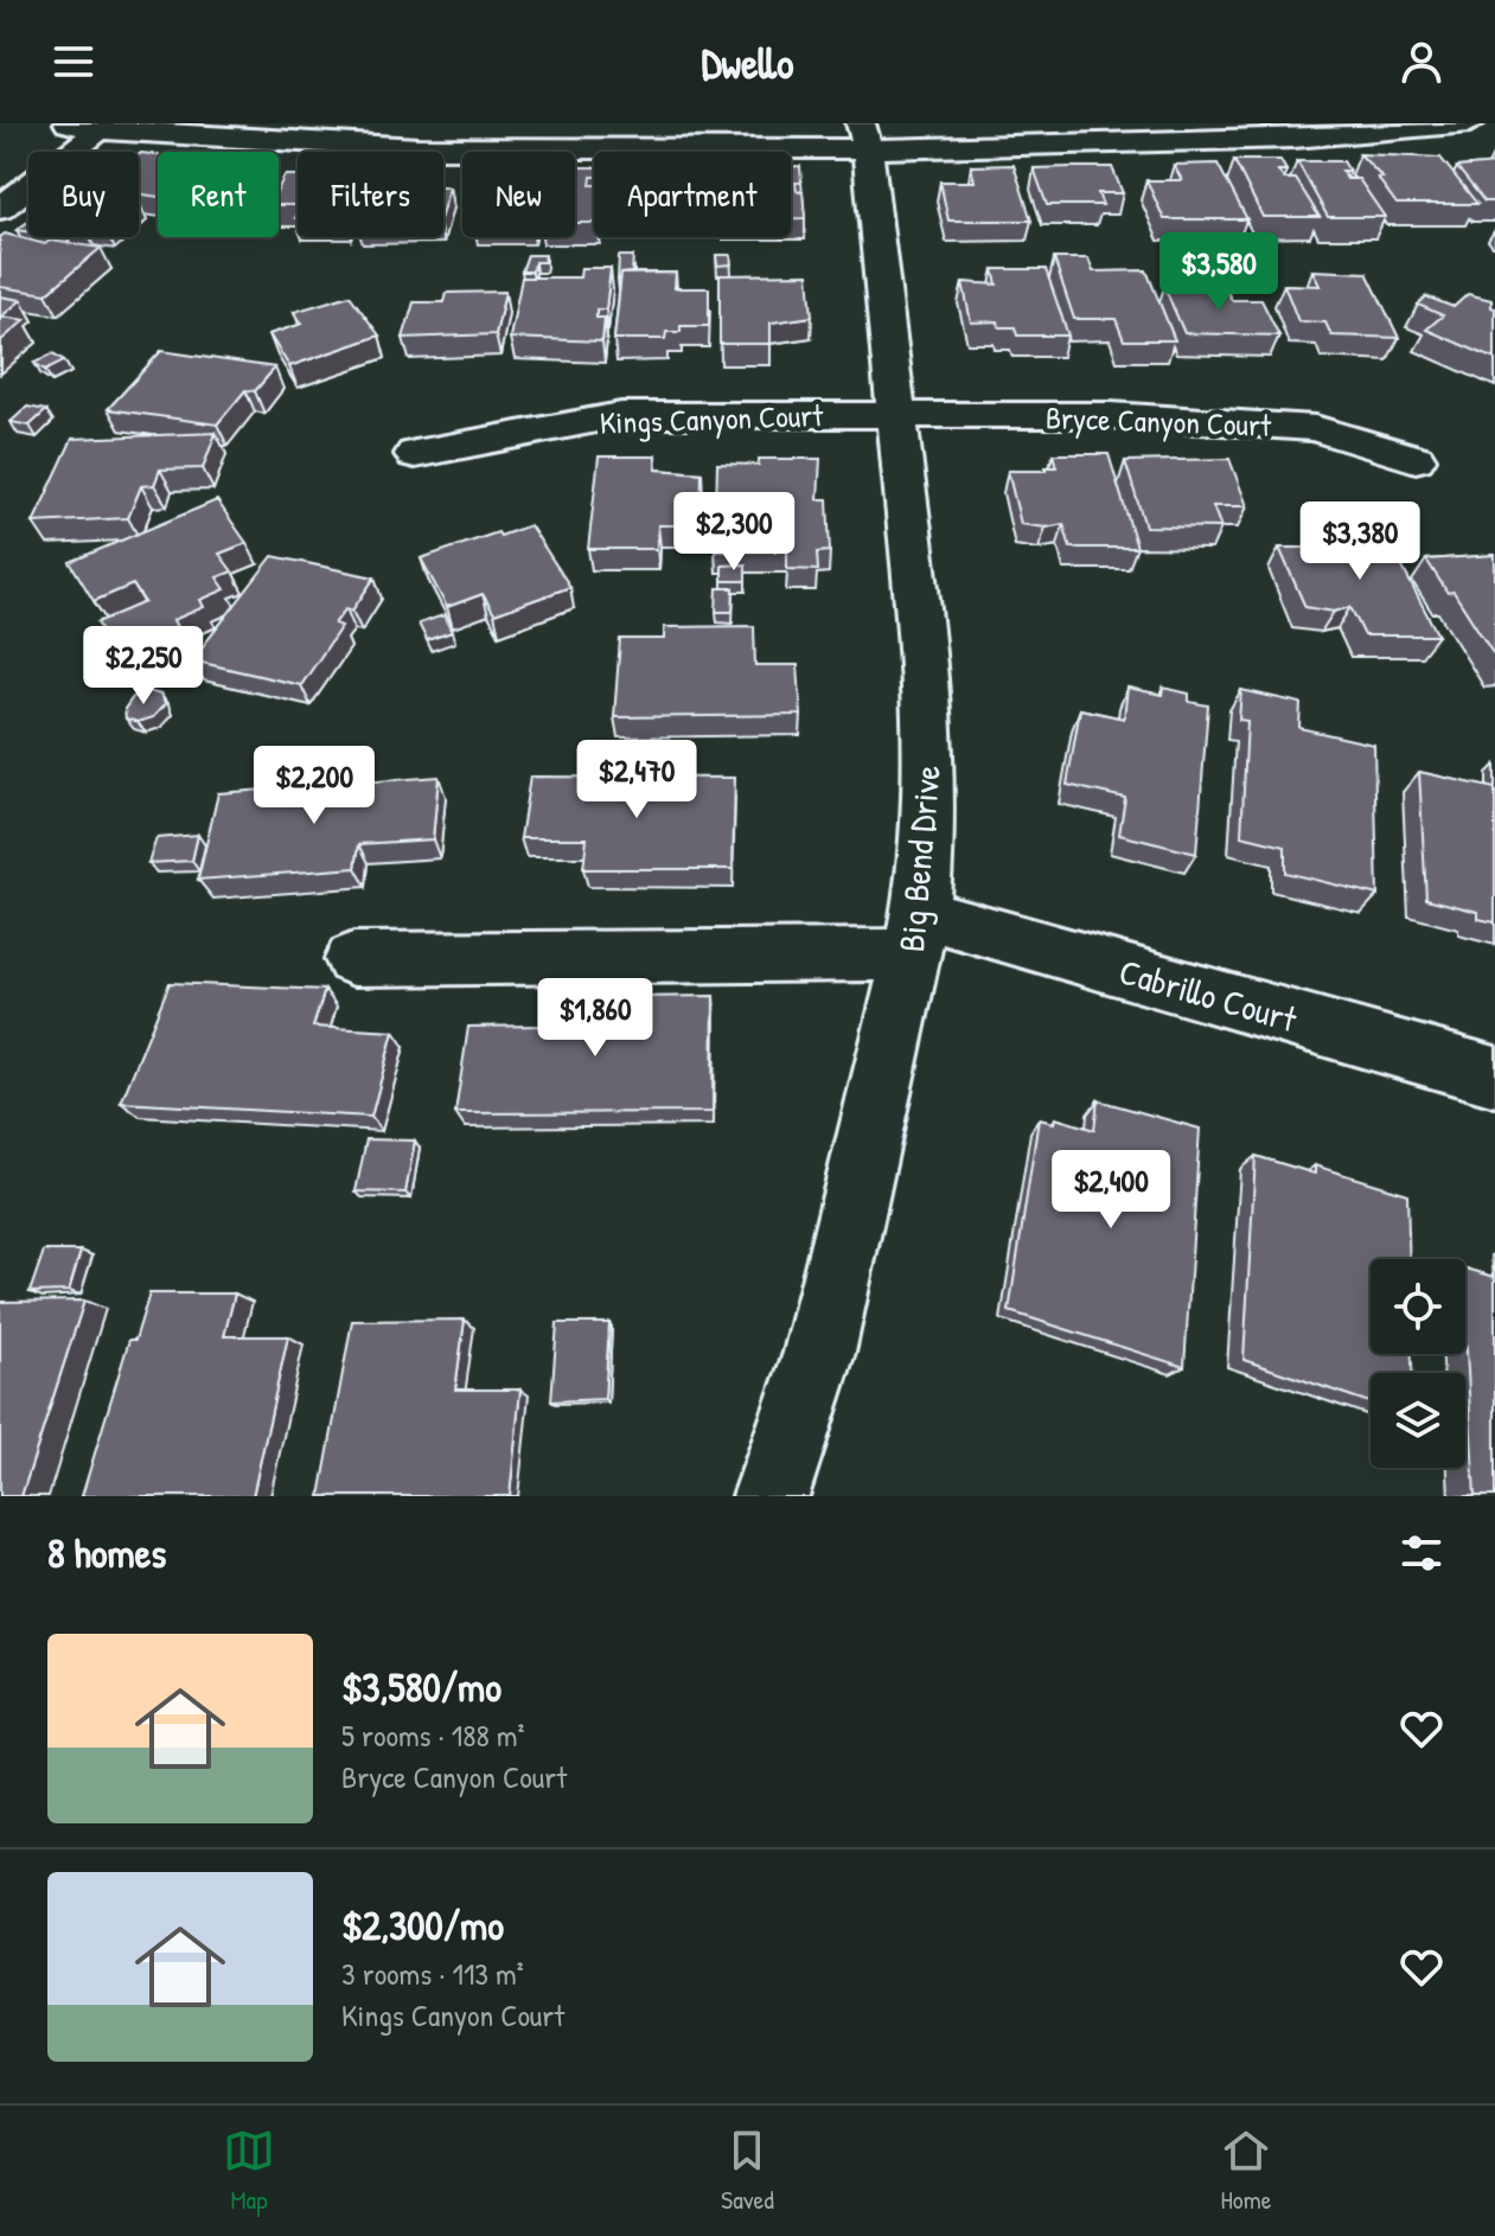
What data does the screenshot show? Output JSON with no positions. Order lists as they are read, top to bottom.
{
  "streets": {
    "street": [
      "Kings Canyon Court",
      "Bryce Canyon Court",
      "Big Bend Drive",
      "Cabrillo Court"
    ]
  },
  "crossings": [
    ["Kings Canyon Court", "Bryce Canyon Court"],
    ["Kings Canyon Court", "Big Bend Drive"],
    ["Bryce Canyon Court", "Big Bend Drive"],
    ["Big Bend Drive", "Cabrillo Court"]
  ],
  "page": {
    "header": "Dwello",
    "chip": [
      "Buy",
      "Rent",
      "Filters",
      "New",
      "Apartment"
    ],
    "price": [
      "$3,580",
      "$2,300",
      "$3,380",
      "$2,250",
      "$2,470",
      "$2,200",
      "$1,860",
      "$2,400"
    ],
    "heading": "8 homes",
    "list": [
      {
        "name": "$3,580/mo",
        "note": "5 rooms · 188 m² · Bryce Canyon Court"
      },
      {
        "name": "$2,300/mo",
        "note": "3 rooms · 113 m² · Kings Canyon Court"
      }
    ],
    "tabs": ["Map", "Saved", "Home"]
  }
}
